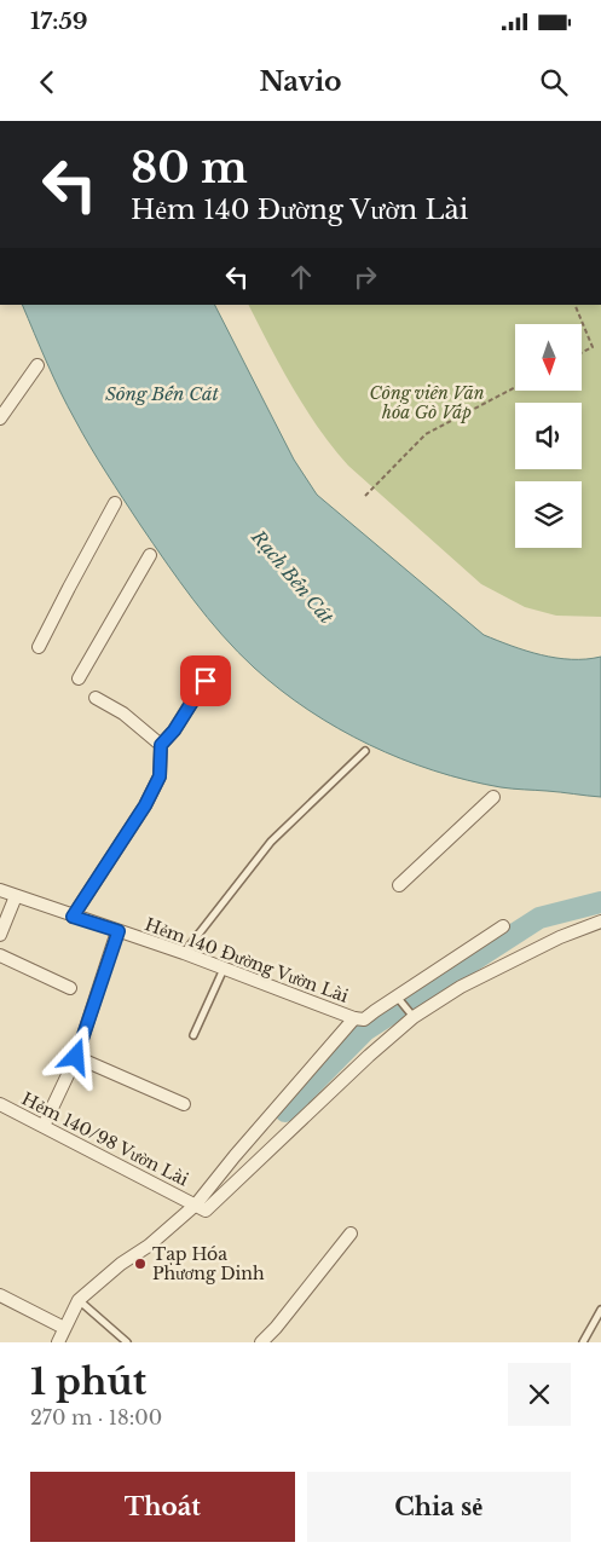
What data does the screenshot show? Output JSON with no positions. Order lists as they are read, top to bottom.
{
  "streets": {
    "street": ["Hẻm 140 Đường Vườn Lài", "Hẻm 140/98 Vườn Lài"]
  },
  "crossings": [
    ["Hẻm 140 Đường Vườn Lài", "Hẻm 140/98 Vườn Lài"]
  ],
  "water": ["Sông Bến Cát", "Rạch Bến Cát"],
  "parks": ["Công viên Văn hóa Gò Vấp"],
  "places": ["Tạp Hóa Phương Dinh"],
  "north": "bottom",
  "page": {
    "status": "17:59",
    "header": "Navio",
    "turn": ["80 m", "Hẻm 140 Đường Vườn Lài"],
    "heading": ["1 phút", "270 m · 18:00"],
    "buttons": ["Thoát", "Chia sẻ"]
  }
}
